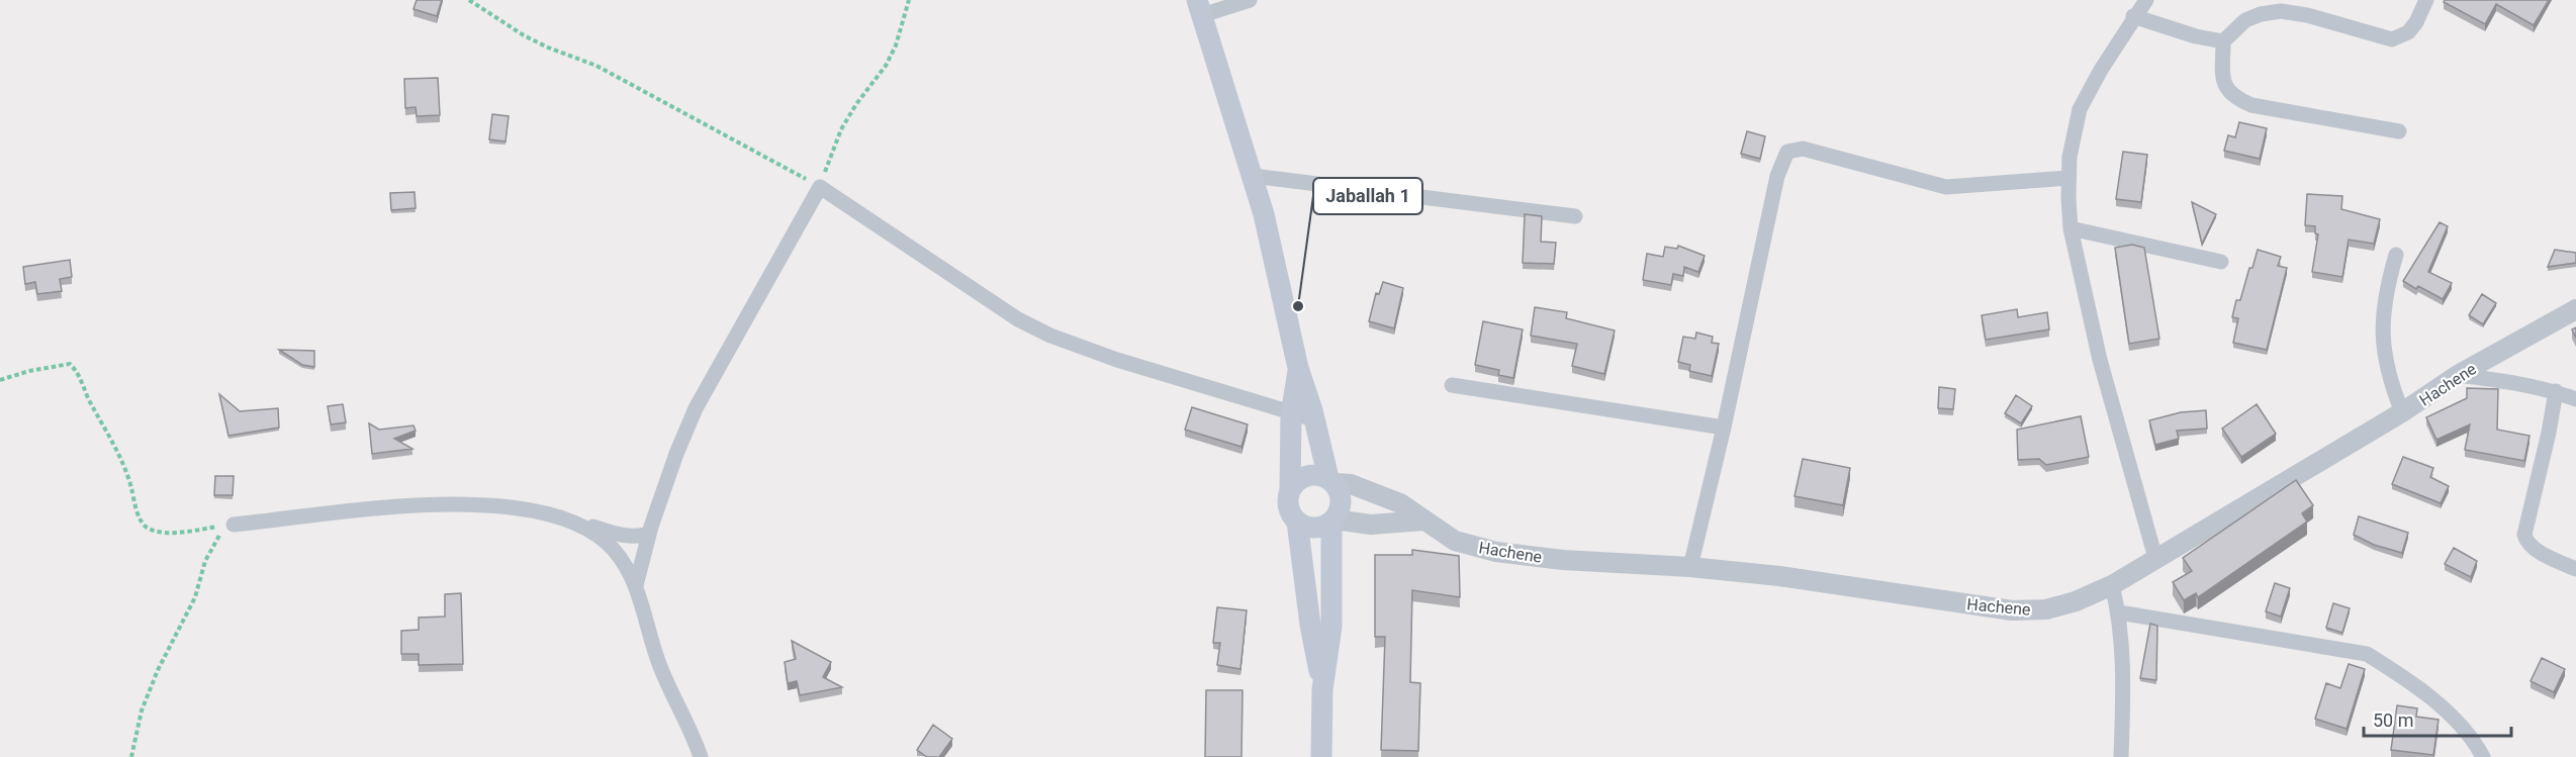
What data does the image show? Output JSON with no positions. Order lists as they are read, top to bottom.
{
  "streets": {
    "street": ["Hachene"]
  },
  "places": ["Jaballah 1"],
  "scale_bar": "50 m"
}
